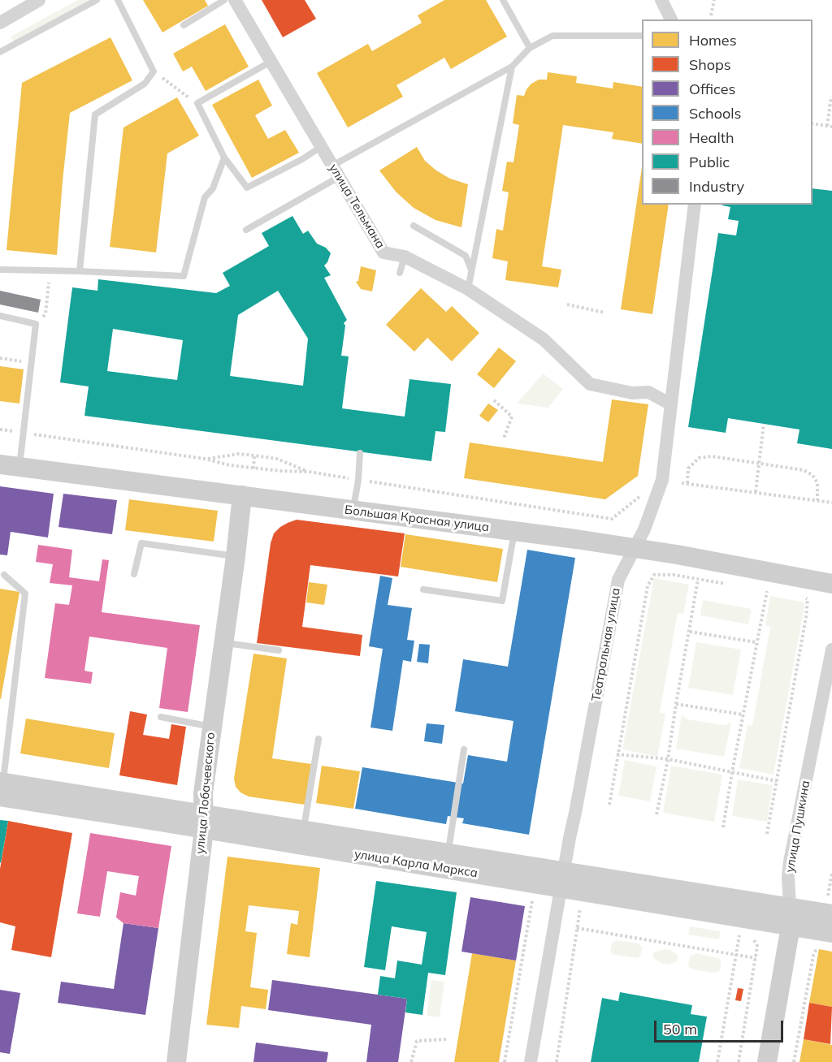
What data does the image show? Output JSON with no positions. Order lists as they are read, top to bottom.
{
  "streets": {
    "main road": [
      "Большая Красная улица",
      "улица Лобачевского",
      "улица Пушкина",
      "улица Карла Маркса"
    ],
    "street": ["улица Тельмана", "Театральная улица"]
  },
  "crossings": [
    ["улица Тельмана", "Театральная улица"],
    ["Большая Красная улица", "Театральная улица"],
    ["Большая Красная улица", "улица Лобачевского"],
    ["Театральная улица", "улица Карла Маркса"],
    ["улица Лобачевского", "улица Карла Маркса"],
    ["улица Пушкина", "улица Карла Маркса"]
  ],
  "legend": [
    "Homes",
    "Shops",
    "Offices",
    "Schools",
    "Health",
    "Public",
    "Industry"
  ],
  "scale_bar": "50 m"
}
